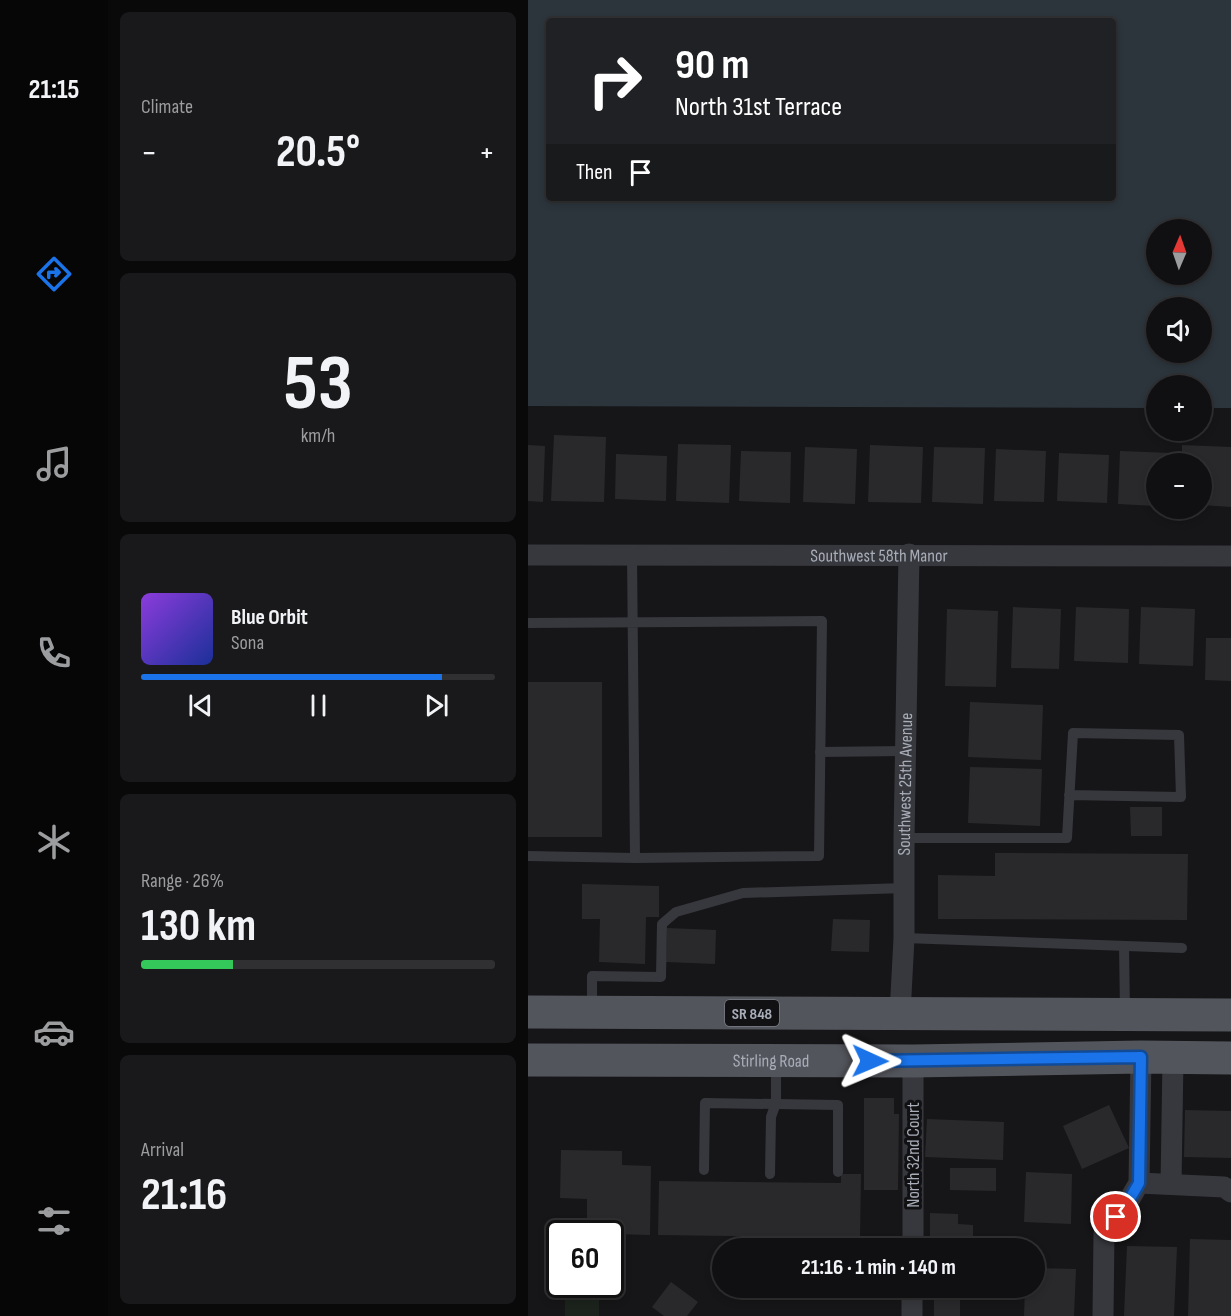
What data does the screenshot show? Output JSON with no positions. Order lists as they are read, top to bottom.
{
  "streets": {
    "main road": ["SR 848", "Stirling Road"],
    "street": ["Southwest 58th Manor", "Southwest 25th Avenue", "North 32nd Court"]
  },
  "crossings": [
    ["Southwest 58th Manor", "Southwest 25th Avenue"],
    ["Southwest 25th Avenue", "SR 848"],
    ["Stirling Road", "North 32nd Court"]
  ],
  "north": "top",
  "page": {
    "tabs": "21:15",
    "tile": [
      "Climate",
      ["53", "km/h"],
      ["Range · 26%", "130 km"],
      ["Arrival", "21:16"]
    ],
    "turn": ["90 m", "North 31st Terrace"],
    "heat": ["−", "20.5°", "+"],
    "then": "Then",
    "map_buttons": ["+", "−"],
    "song": ["Blue Orbit", "Sona"],
    "limit": "60",
    "trip": "21:16 · 1 min · 140 m"
  }
}
